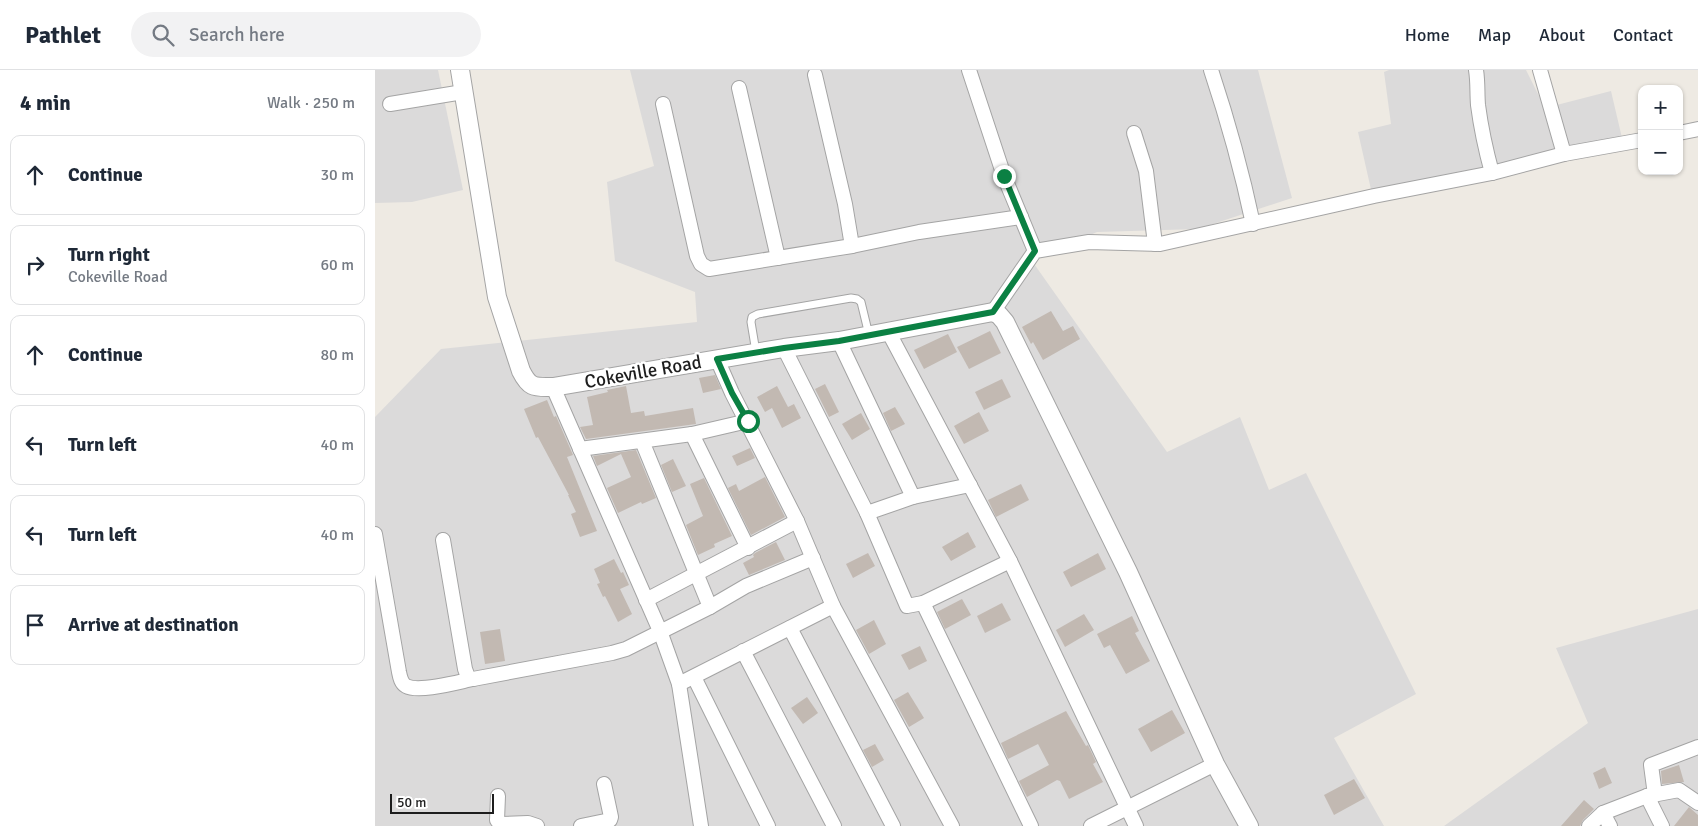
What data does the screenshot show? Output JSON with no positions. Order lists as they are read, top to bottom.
{
  "streets": {
    "street": ["Cokeville Road"]
  },
  "scale_bar": "50 m",
  "page": {
    "header": "Pathlet",
    "search": "Search here",
    "nav": [
      "Home",
      "Map",
      "About",
      "Contact"
    ],
    "heading": ["4 min", "Walk · 250 m"],
    "map_buttons": ["+", "−"],
    "list": [
      ["Continue", "30 m"],
      ["Turn right", "Cokeville Road", "60 m"],
      ["Continue", "80 m"],
      ["Turn left", "40 m"],
      ["Turn left", "40 m"],
      "Arrive at destination"
    ],
    "scale": "50 m"
  }
}
